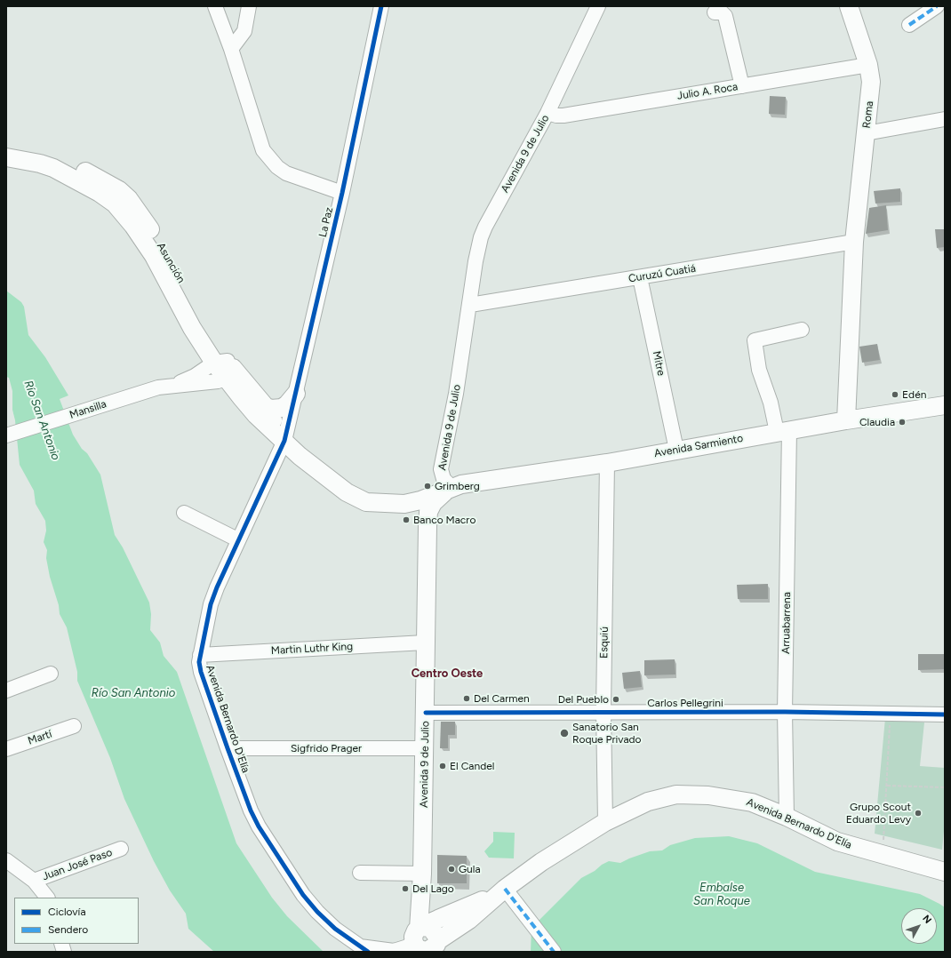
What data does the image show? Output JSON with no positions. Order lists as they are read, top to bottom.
{
  "streets": {
    "main road": [
      "Roma",
      "Avenida 9 de Julio",
      "Asunción",
      "Avenida Sarmiento",
      "Avenida Bernardo D'Elía"
    ],
    "street": [
      "Julio A. Roca",
      "La Paz",
      "Curuzú Cuatiá",
      "Mitre",
      "Mansilla",
      "Arruabarrena",
      "Esquiú",
      "Martin Luthr King",
      "Carlos Pellegrini",
      "Martí",
      "Sigfrido Prager",
      "Juan José Paso"
    ]
  },
  "crossings": [
    ["Julio A. Roca", "Roma"],
    ["Julio A. Roca", "Avenida 9 de Julio"],
    ["Roma", "Curuzú Cuatiá"],
    ["Roma", "Avenida Sarmiento"],
    ["Avenida 9 de Julio", "Asunción"],
    ["Avenida 9 de Julio", "Curuzú Cuatiá"],
    ["Avenida 9 de Julio", "Avenida Sarmiento"],
    ["Avenida 9 de Julio", "Martin Luthr King"],
    ["Avenida 9 de Julio", "Carlos Pellegrini"],
    ["Avenida 9 de Julio", "Avenida Bernardo D'Elía"],
    ["Avenida 9 de Julio", "Sigfrido Prager"],
    ["La Paz", "Asunción"],
    ["La Paz", "Avenida Bernardo D'Elía"],
    ["Asunción", "Mansilla"],
    ["Asunción", "Avenida Sarmiento"],
    ["Asunción", "Avenida Bernardo D'Elía"],
    ["Curuzú Cuatiá", "Mitre"],
    ["Mitre", "Avenida Sarmiento"],
    ["Avenida Sarmiento", "Arruabarrena"],
    ["Avenida Sarmiento", "Esquiú"],
    ["Arruabarrena", "Carlos Pellegrini"],
    ["Arruabarrena", "Avenida Bernardo D'Elía"],
    ["Esquiú", "Carlos Pellegrini"],
    ["Esquiú", "Avenida Bernardo D'Elía"],
    ["Martin Luthr King", "Avenida Bernardo D'Elía"],
    ["Avenida Bernardo D'Elía", "Sigfrido Prager"]
  ],
  "districts": ["Centro Oeste"],
  "water": ["Río San Antonio", "Embalse San Roque"],
  "places": [
    "Edén",
    "Claudia",
    "Grimberg",
    "Banco Macro",
    "Del Carmen",
    "Del Pueblo",
    "Sanatorio San Roque Privado",
    "El Candel",
    "Grupo Scout Eduardo Levy",
    "Gula",
    "Del Lago"
  ],
  "legend": ["Ciclovía", "Sendero"],
  "north": "top right"
}
